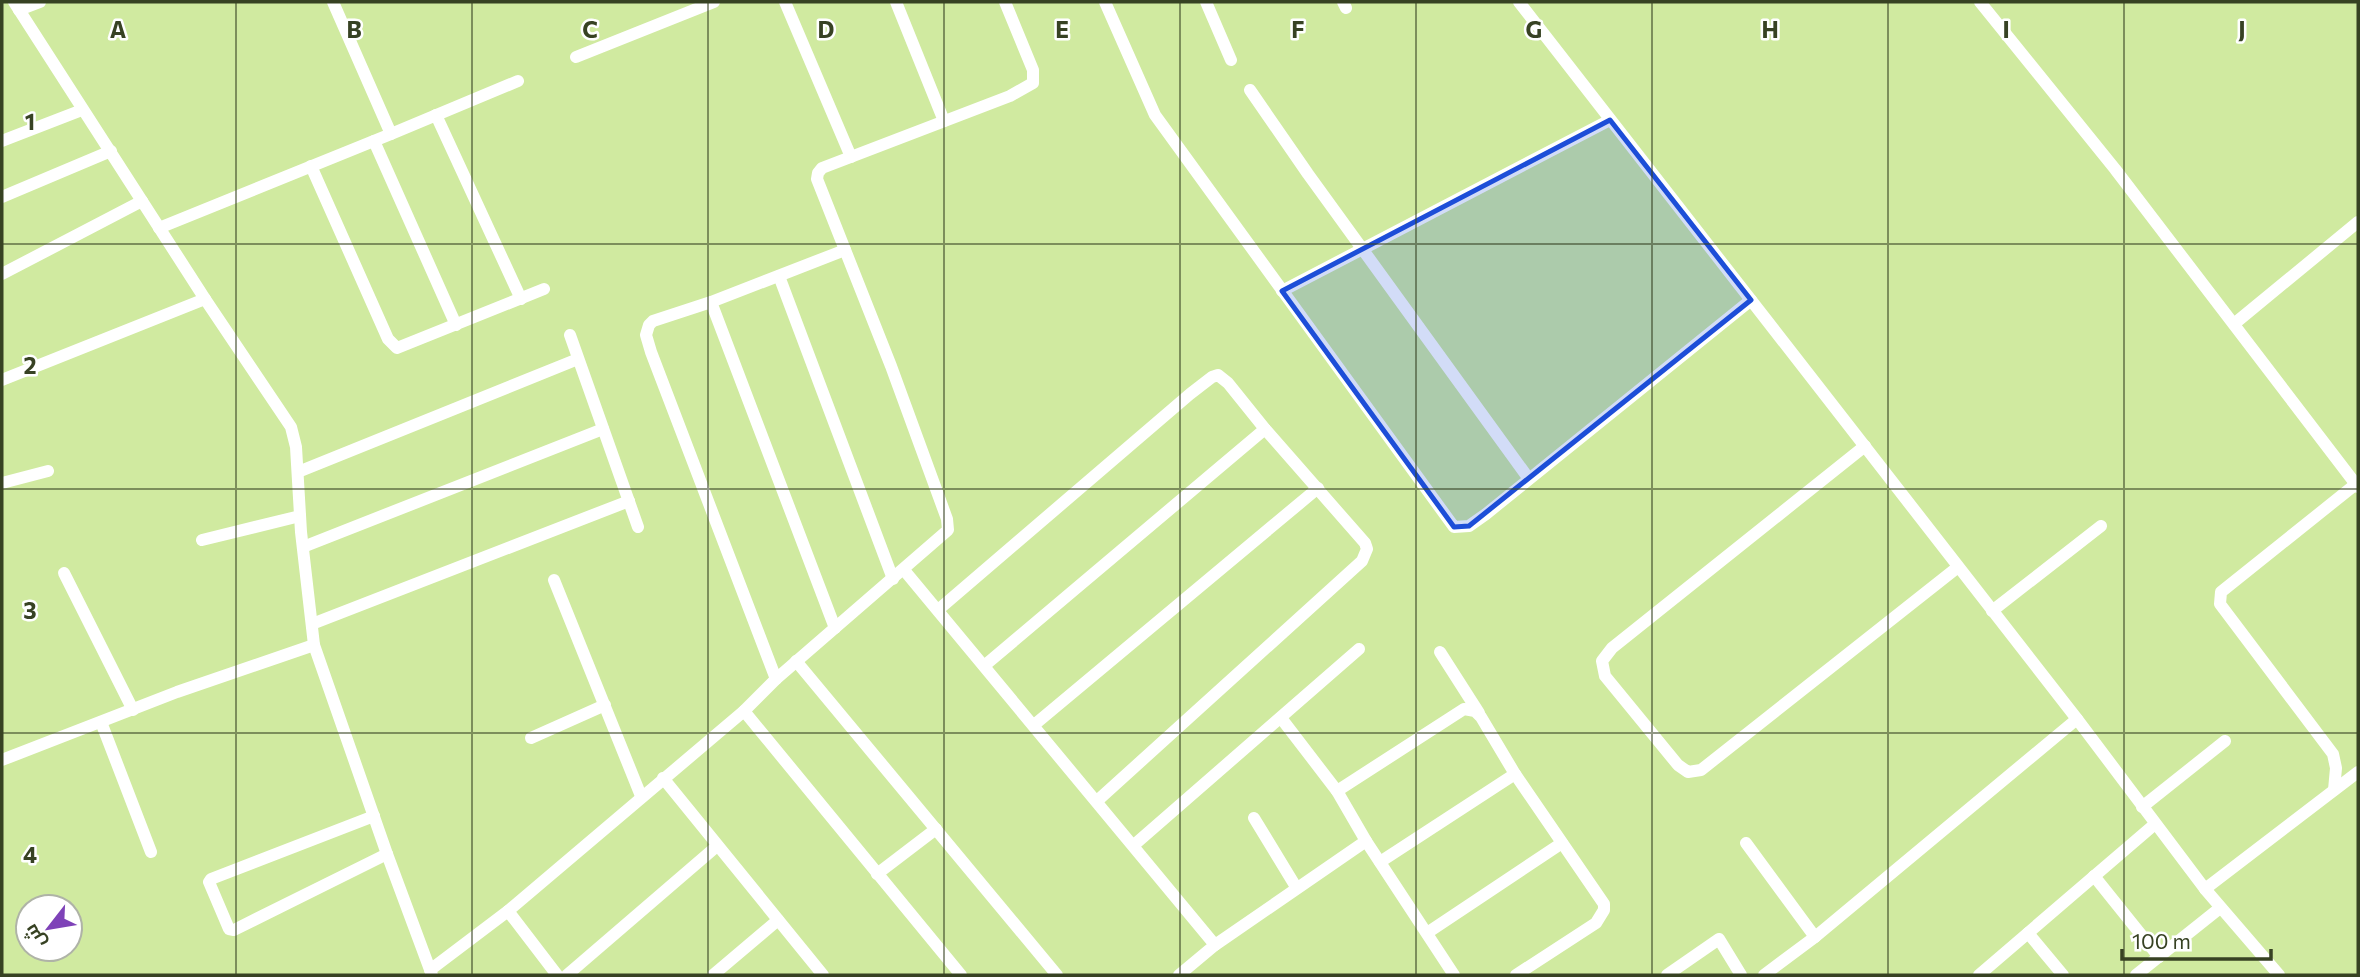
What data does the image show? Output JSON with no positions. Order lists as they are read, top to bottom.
{
  "scale_bar": "100 m",
  "north": "bottom left",
  "grid": {
    "columns": [
      "A",
      "B",
      "C",
      "D",
      "E",
      "F",
      "G",
      "H",
      "I",
      "J"
    ],
    "rows": [
      "1",
      "2",
      "3",
      "4"
    ]
  }
}
